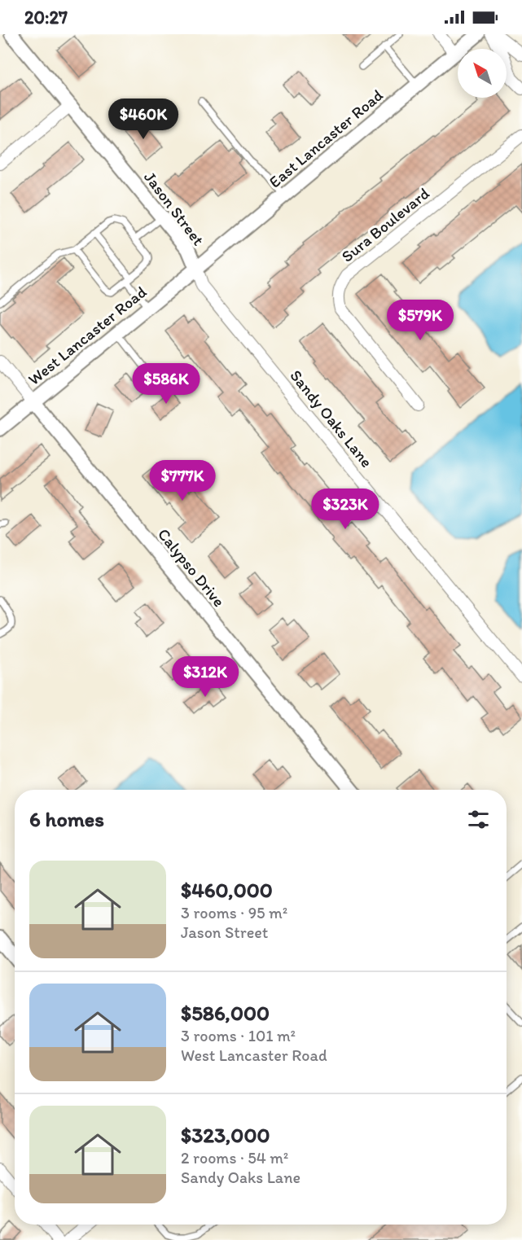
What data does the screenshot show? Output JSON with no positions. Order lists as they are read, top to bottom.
{
  "streets": {
    "street": [
      "East Lancaster Road",
      "Jason Street",
      "Sura Boulevard",
      "West Lancaster Road",
      "Sandy Oaks Lane",
      "Calypso Drive"
    ]
  },
  "crossings": [
    ["East Lancaster Road", "Jason Street"],
    ["East Lancaster Road", "West Lancaster Road"],
    ["East Lancaster Road", "Sandy Oaks Lane"],
    ["Jason Street", "West Lancaster Road"],
    ["Jason Street", "Sandy Oaks Lane"],
    ["West Lancaster Road", "Sandy Oaks Lane"],
    ["West Lancaster Road", "Calypso Drive"]
  ],
  "north": "top left",
  "page": {
    "status": "20:27",
    "price": [
      "$460K",
      "$579K",
      "$586K",
      "$777K",
      "$323K",
      "$312K"
    ],
    "heading": "6 homes",
    "list": [
      {
        "name": "$460,000",
        "note": "3 rooms · 95 m² · Jason Street"
      },
      {
        "name": "$586,000",
        "note": "3 rooms · 101 m² · West Lancaster Road"
      },
      {
        "name": "$323,000",
        "note": "2 rooms · 54 m² · Sandy Oaks Lane"
      }
    ]
  }
}
